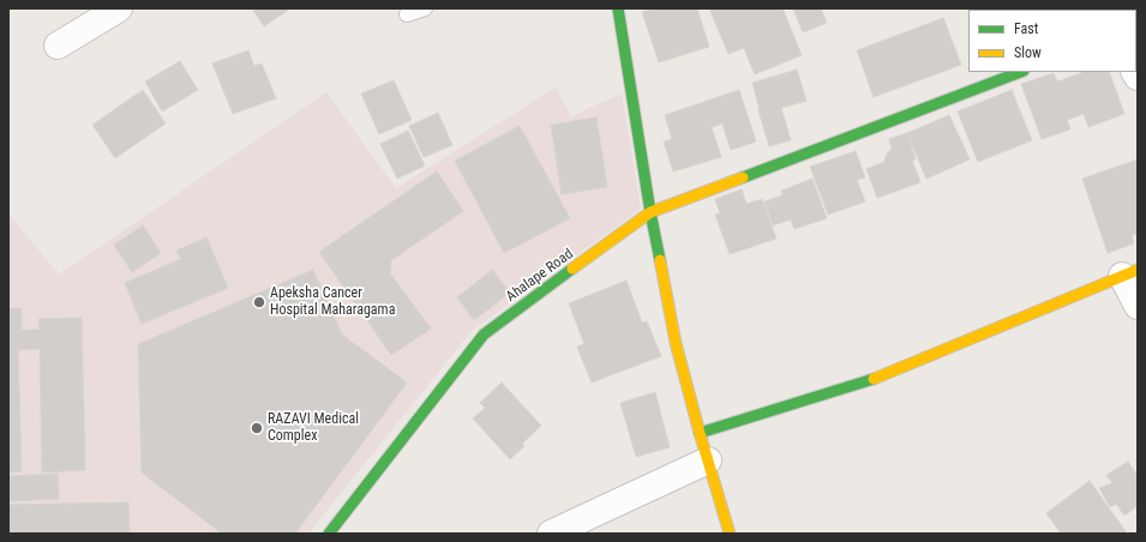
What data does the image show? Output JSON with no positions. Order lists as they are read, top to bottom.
{
  "streets": {
    "street": ["Ahalape Road"]
  },
  "places": ["Apeksha Cancer Hospital Maharagama", "RAZAVI Medical Complex"],
  "legend": ["Fast", "Slow"]
}
